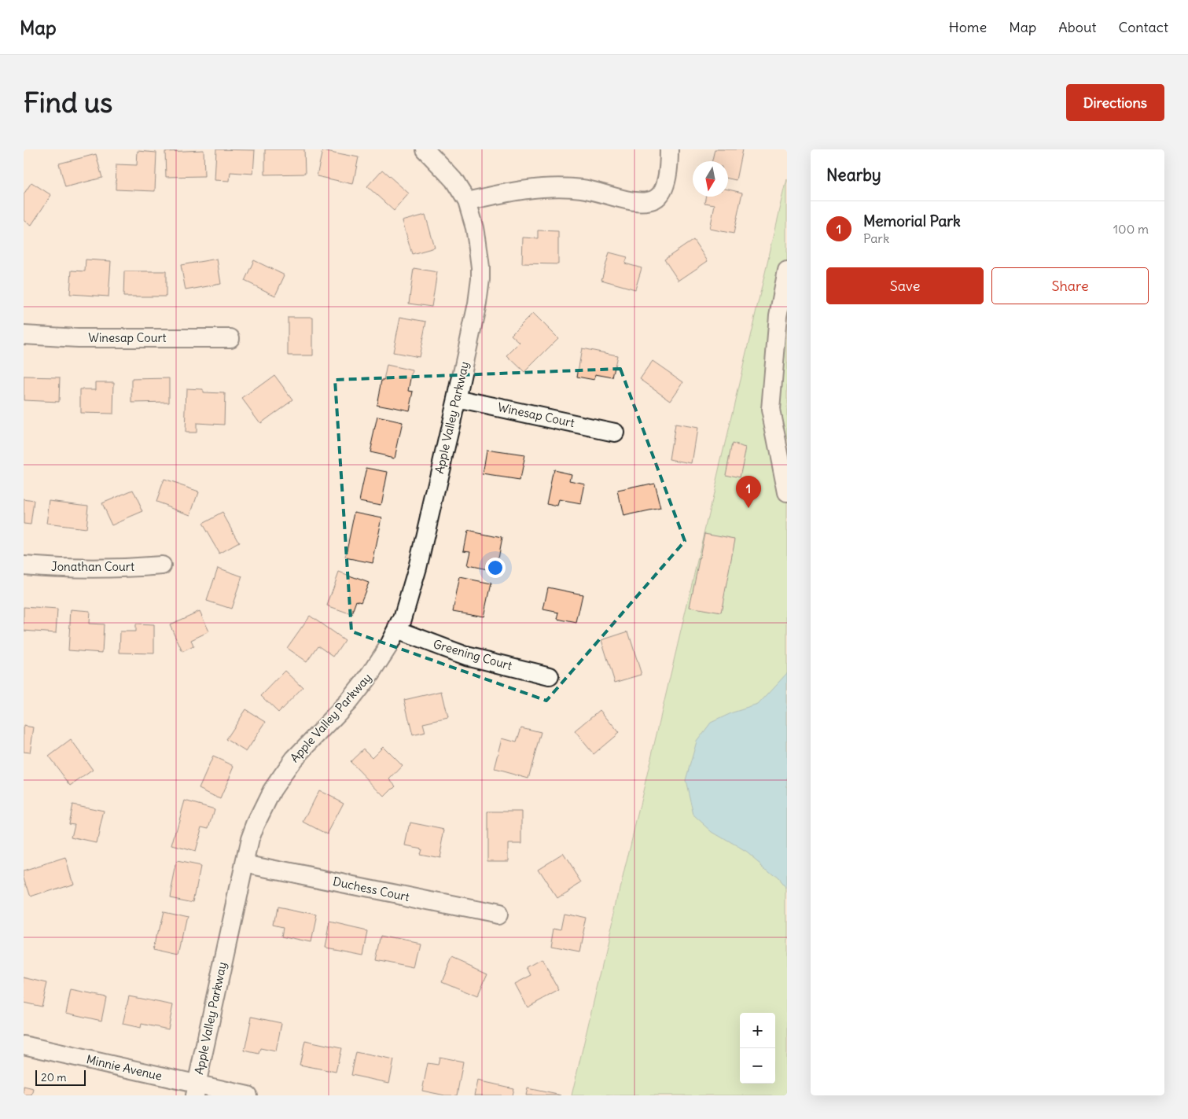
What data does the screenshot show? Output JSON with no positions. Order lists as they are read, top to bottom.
{
  "streets": {
    "street": [
      "Winesap Court",
      "Apple Valley Parkway",
      "Jonathan Court",
      "Greening Court",
      "Duchess Court",
      "Minnie Avenue"
    ]
  },
  "crossings": [
    ["Winesap Court", "Apple Valley Parkway"],
    ["Apple Valley Parkway", "Greening Court"],
    ["Apple Valley Parkway", "Duchess Court"],
    ["Apple Valley Parkway", "Minnie Avenue"]
  ],
  "scale_bar": "20 m",
  "north": "bottom",
  "page": {
    "header": "Map",
    "nav": [
      "Home",
      "Map",
      "About",
      "Contact"
    ],
    "buttons": [
      "Directions",
      ["Save", "Share"]
    ],
    "title": "Find us",
    "heading": "Nearby",
    "list": [
      {
        "mark": "1",
        "name": "Memorial Park",
        "note": "Park",
        "value": "100 m"
      }
    ],
    "pins": "1",
    "map_buttons": ["+", "−"],
    "scale": "20 m"
  }
}
